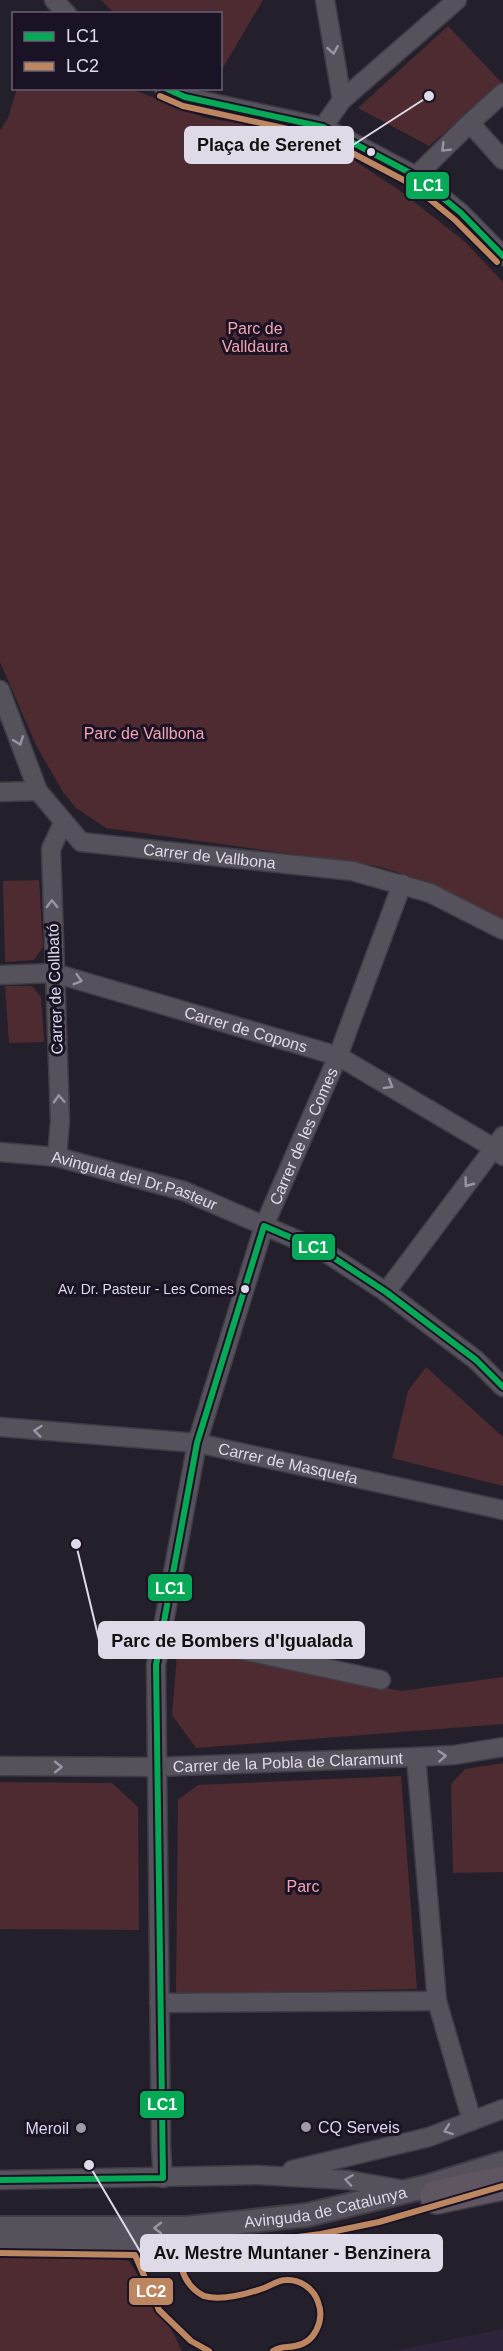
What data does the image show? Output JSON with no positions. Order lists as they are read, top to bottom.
{
  "streets": {
    "street": [
      "Carrer de Vallbona",
      "Carrer de Collbató",
      "Carrer de Copons",
      "Carrer de les Comes",
      "Avinguda del Dr.Pasteur",
      "Carrer de Masquefa",
      "Carrer de la Pobla de Claramunt",
      "Avinguda de Catalunya"
    ]
  },
  "crossings": [
    ["Carrer de Vallbona", "Carrer de Collbató"],
    ["Carrer de Vallbona", "Carrer de les Comes"],
    ["Carrer de Collbató", "Carrer de Copons"],
    ["Carrer de Collbató", "Avinguda del Dr.Pasteur"],
    ["Carrer de Copons", "Carrer de les Comes"],
    ["Carrer de les Comes", "Avinguda del Dr.Pasteur"],
    ["Carrer de les Comes", "Carrer de Masquefa"],
    ["Carrer de les Comes", "Carrer de la Pobla de Claramunt"]
  ],
  "one_way": [
    "Carrer de Collbató",
    "Carrer de Copons",
    "Carrer de Masquefa",
    "Carrer de la Pobla de Claramunt"
  ],
  "parks": ["Parc de Valldaura", "Parc de Vallbona", "Parc"],
  "places": [
    "Plaça de Serenet",
    "Av. Dr. Pasteur - Les Comes",
    "Parc de Bombers d'Igualada",
    "CQ Serveis",
    "Meroil",
    "Av. Mestre Muntaner - Benzinera"
  ],
  "lines": ["transit line LC1", "transit line LC2"],
  "legend": ["LC1", "LC2"]
}
